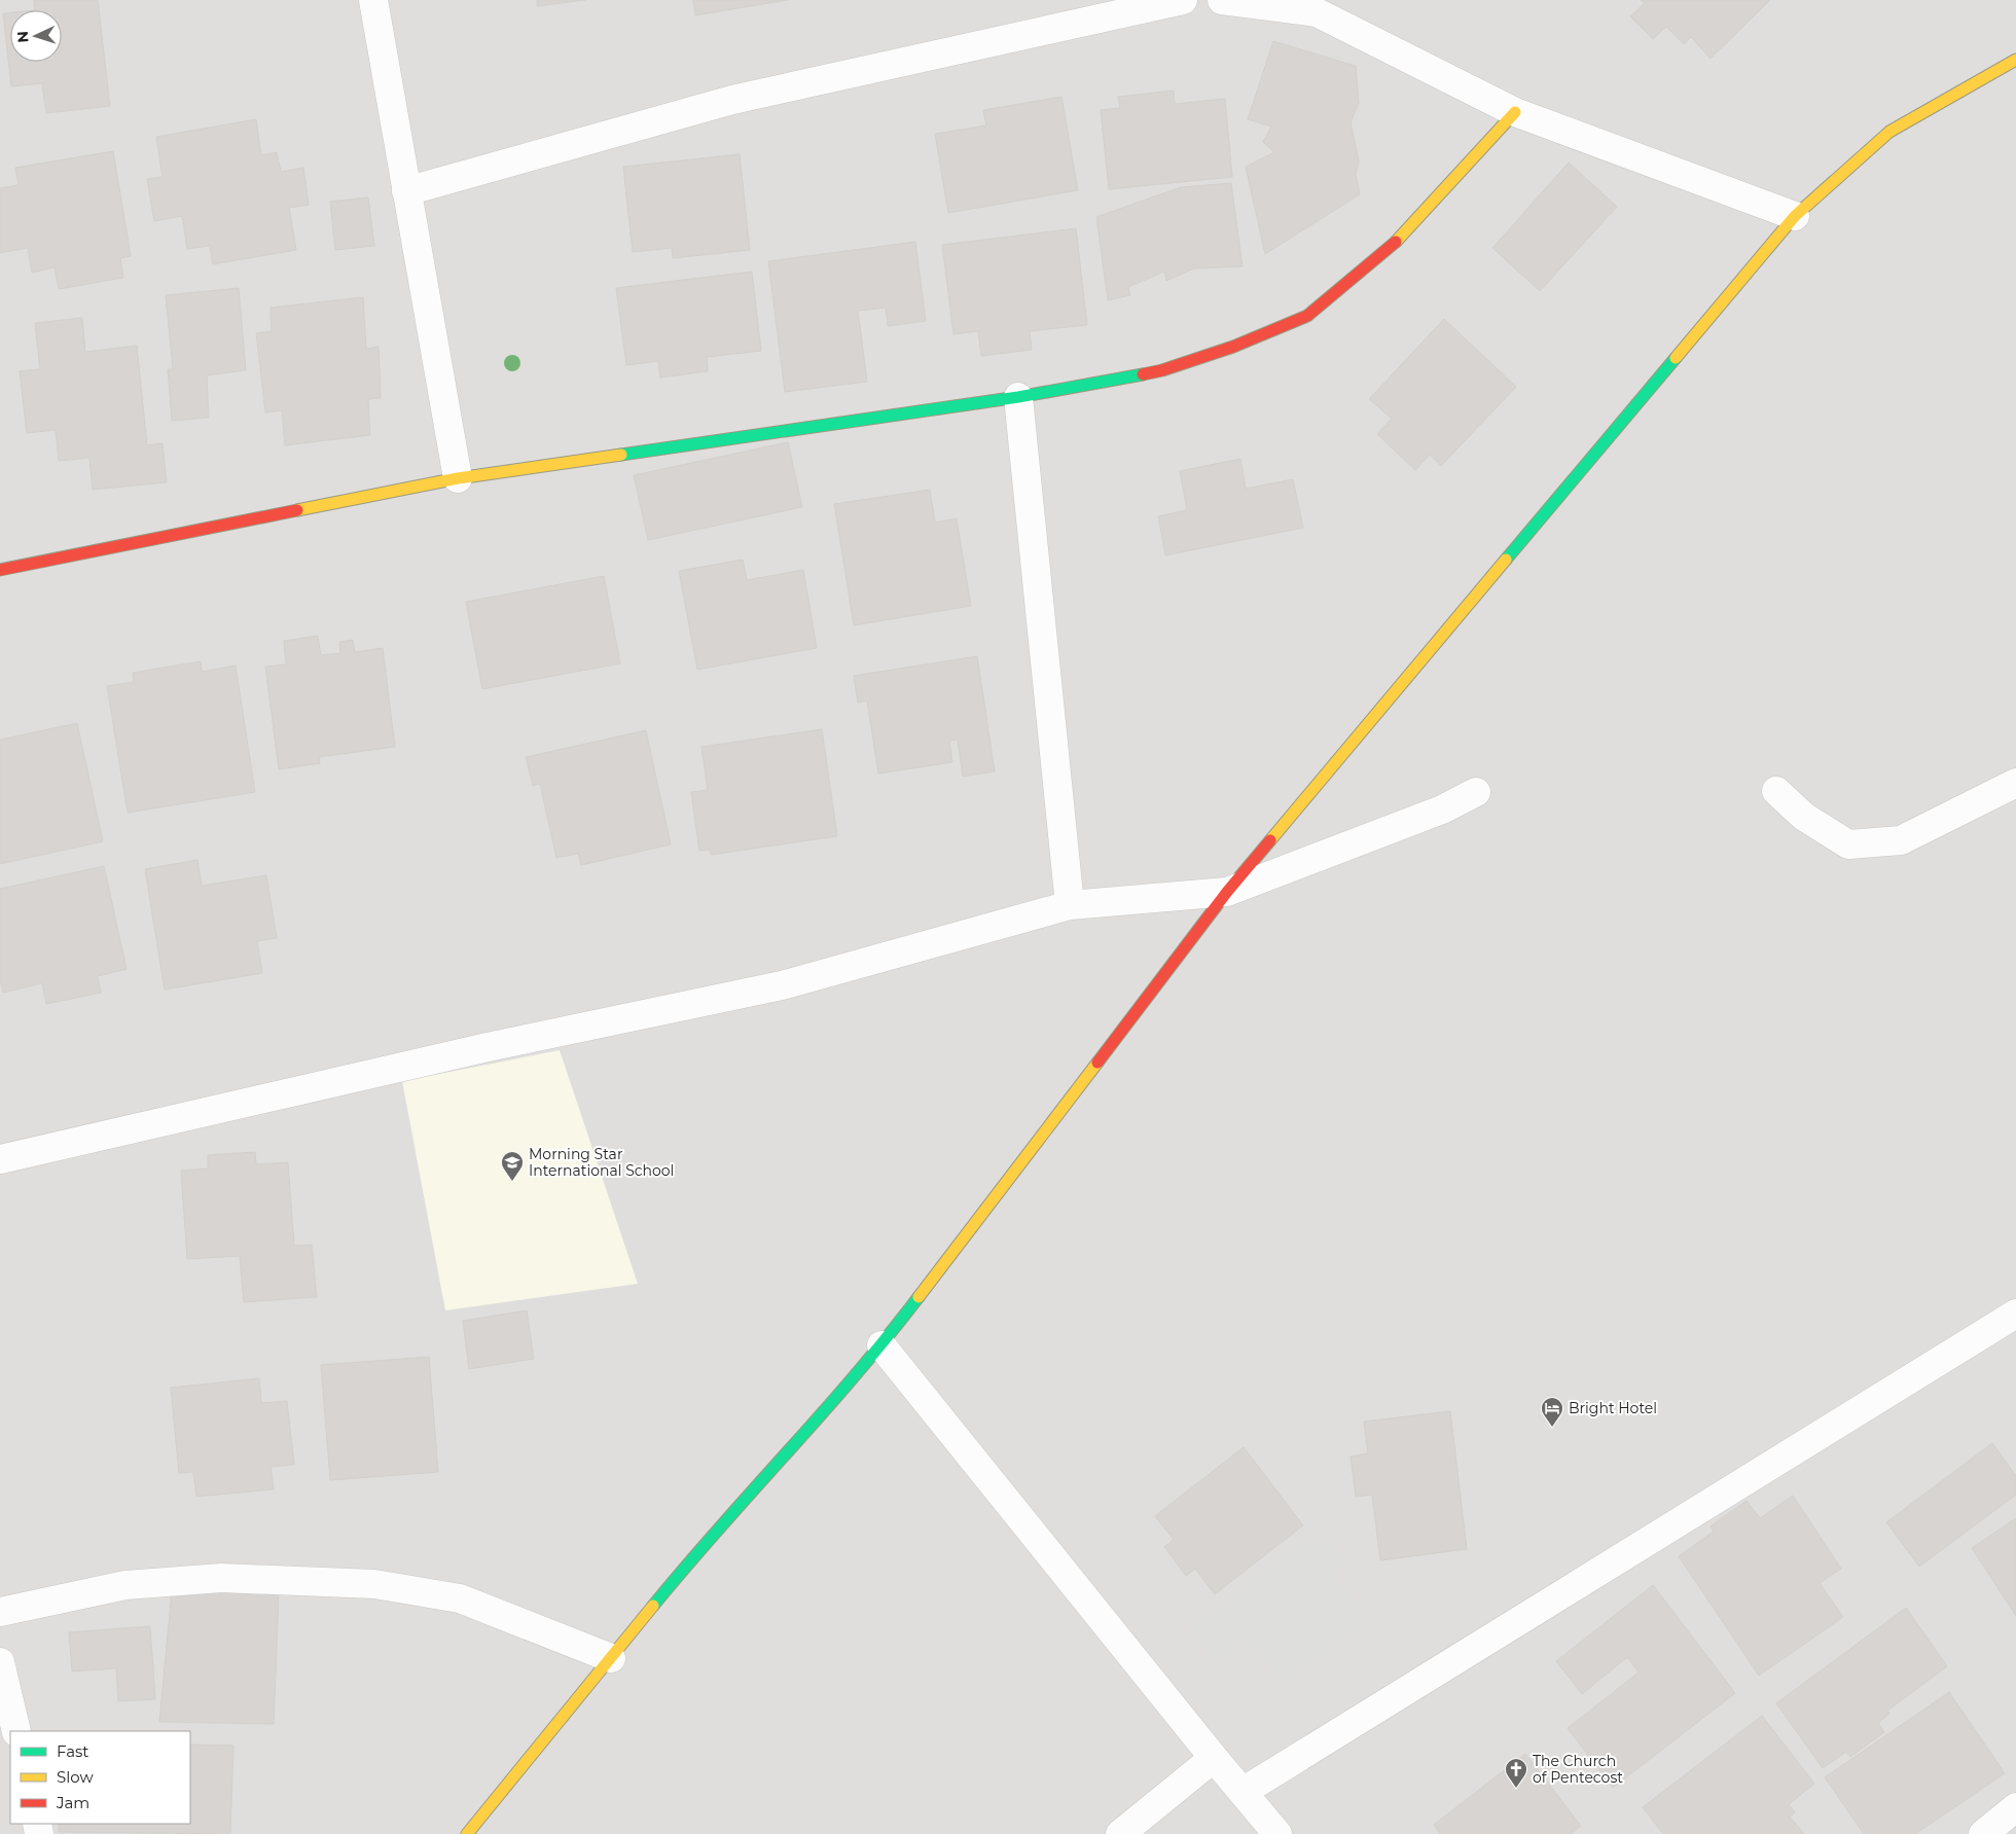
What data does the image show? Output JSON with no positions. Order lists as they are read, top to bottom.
{
  "places": {
    "school or university": ["Morning Star International School"],
    "hotel": ["Bright Hotel"],
    "church": ["The Church of Pentecost"]
  },
  "legend": ["Fast", "Slow", "Jam"],
  "north": "left"
}
